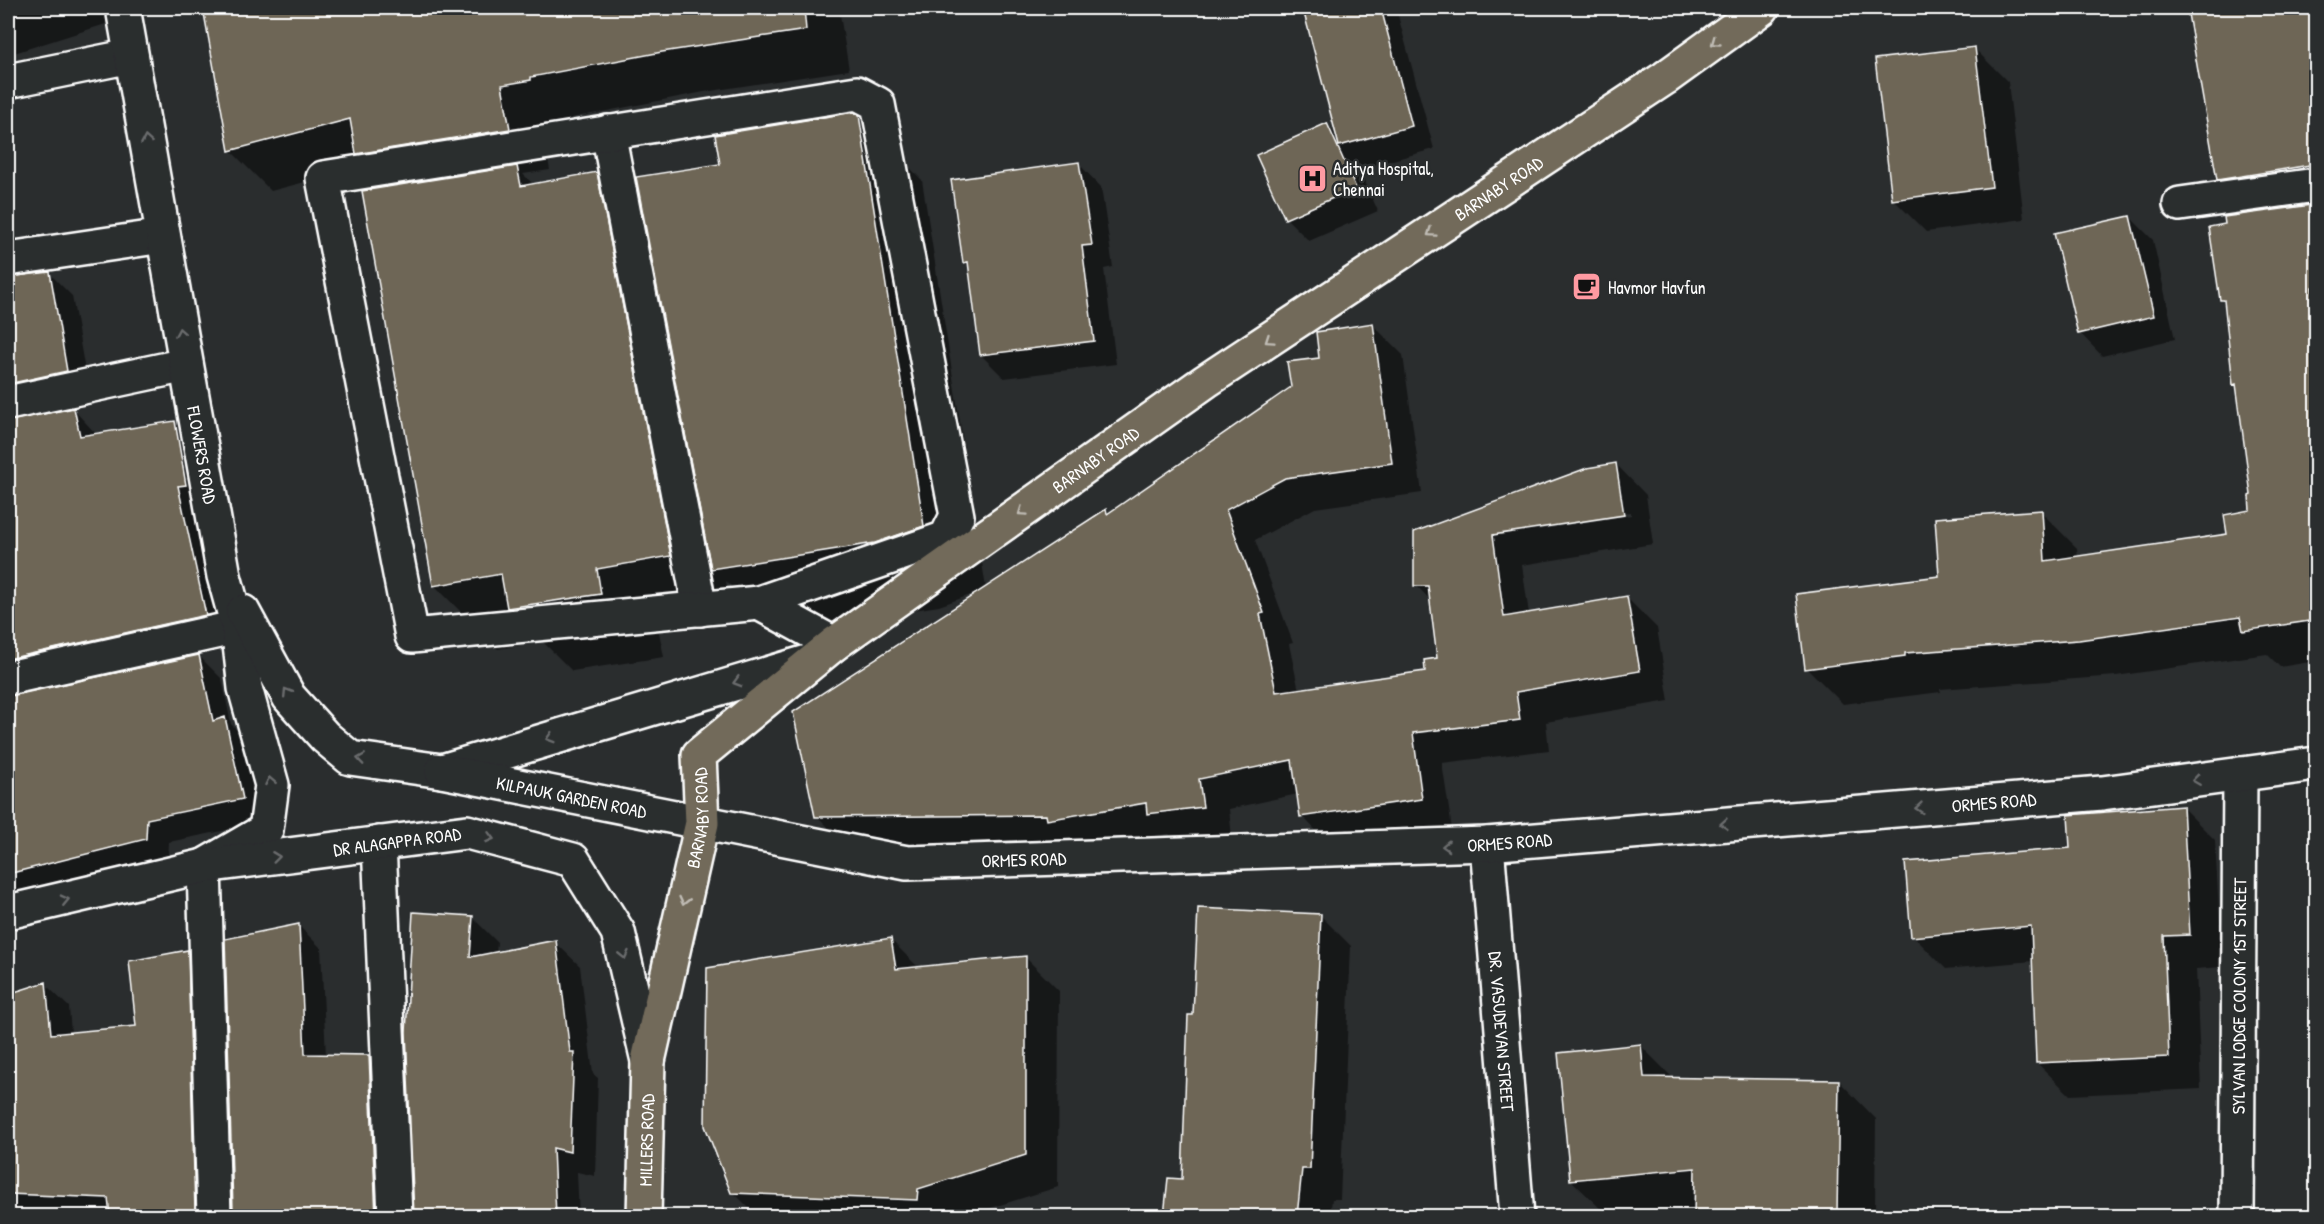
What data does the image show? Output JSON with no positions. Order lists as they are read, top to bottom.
{
  "streets": {
    "main road": ["BARNABY ROAD", "MILLERS ROAD"],
    "street": [
      "FLOWERS ROAD",
      "KILPAUK GARDEN ROAD",
      "ORMES ROAD",
      "DR ALAGAPPA ROAD",
      "SYLVAN LODGE COLONY 1ST STREET",
      "DR. VASUDEVAN STREET"
    ]
  },
  "crossings": [
    ["BARNABY ROAD", "KILPAUK GARDEN ROAD"],
    ["BARNABY ROAD", "ORMES ROAD"],
    ["BARNABY ROAD", "DR ALAGAPPA ROAD"],
    ["BARNABY ROAD", "MILLERS ROAD"],
    ["FLOWERS ROAD", "KILPAUK GARDEN ROAD"],
    ["FLOWERS ROAD", "DR ALAGAPPA ROAD"],
    ["KILPAUK GARDEN ROAD", "ORMES ROAD"],
    ["ORMES ROAD", "SYLVAN LODGE COLONY 1ST STREET"],
    ["ORMES ROAD", "DR. VASUDEVAN STREET"],
    ["DR ALAGAPPA ROAD", "MILLERS ROAD"]
  ],
  "one_way": ["BARNABY ROAD", "KILPAUK GARDEN ROAD", "ORMES ROAD"],
  "places": {
    "hospital": ["Aditya Hospital, Chennai"],
    "cafe": ["Havmor Havfun"]
  }
}
